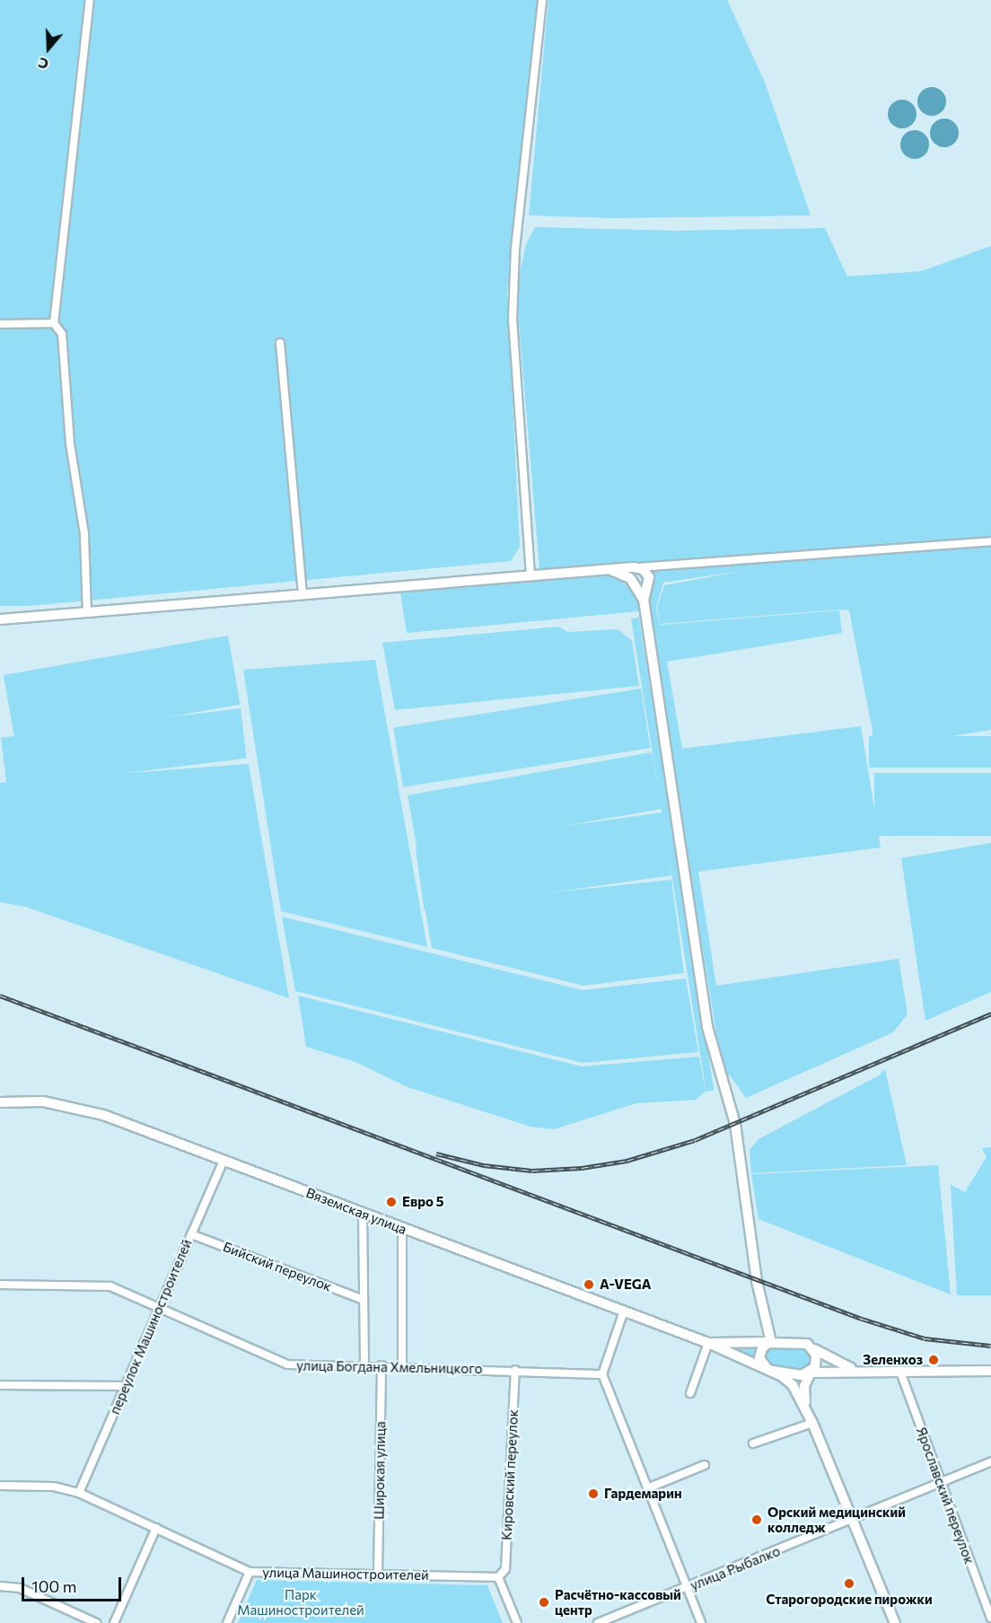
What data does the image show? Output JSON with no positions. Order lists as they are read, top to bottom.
{
  "streets": {
    "main road": ["Вяземская улица"],
    "street": [
      "Бийский переулок",
      "переулок Машиностроителей",
      "улица Богдана Хмельницкого",
      "Широкая улица",
      "Кировский переулок",
      "Ярославский переулок",
      "улица Рыбалко",
      "улица Машиностроителей"
    ]
  },
  "crossings": [
    ["Вяземская улица", "переулок Машиностроителей"],
    ["Бийский переулок", "переулок Машиностроителей"],
    ["переулок Машиностроителей", "улица Богдана Хмельницкого"],
    ["переулок Машиностроителей", "улица Машиностроителей"],
    ["улица Богдана Хмельницкого", "Широкая улица"],
    ["улица Богдана Хмельницкого", "Кировский переулок"],
    ["Широкая улица", "улица Машиностроителей"],
    ["Кировский переулок", "улица Машиностроителей"],
    ["Ярославский переулок", "улица Рыбалко"]
  ],
  "parks": ["Парк Машиностроителей"],
  "places": [
    "Евро 5",
    "A-VEGA",
    "Зеленхоз",
    "Гардемарин",
    "Орский медицинский колледж",
    "Старогородские пирожки",
    "Расчётно-кассовый центр"
  ],
  "scale_bar": "100 m",
  "north": "bottom"
}
